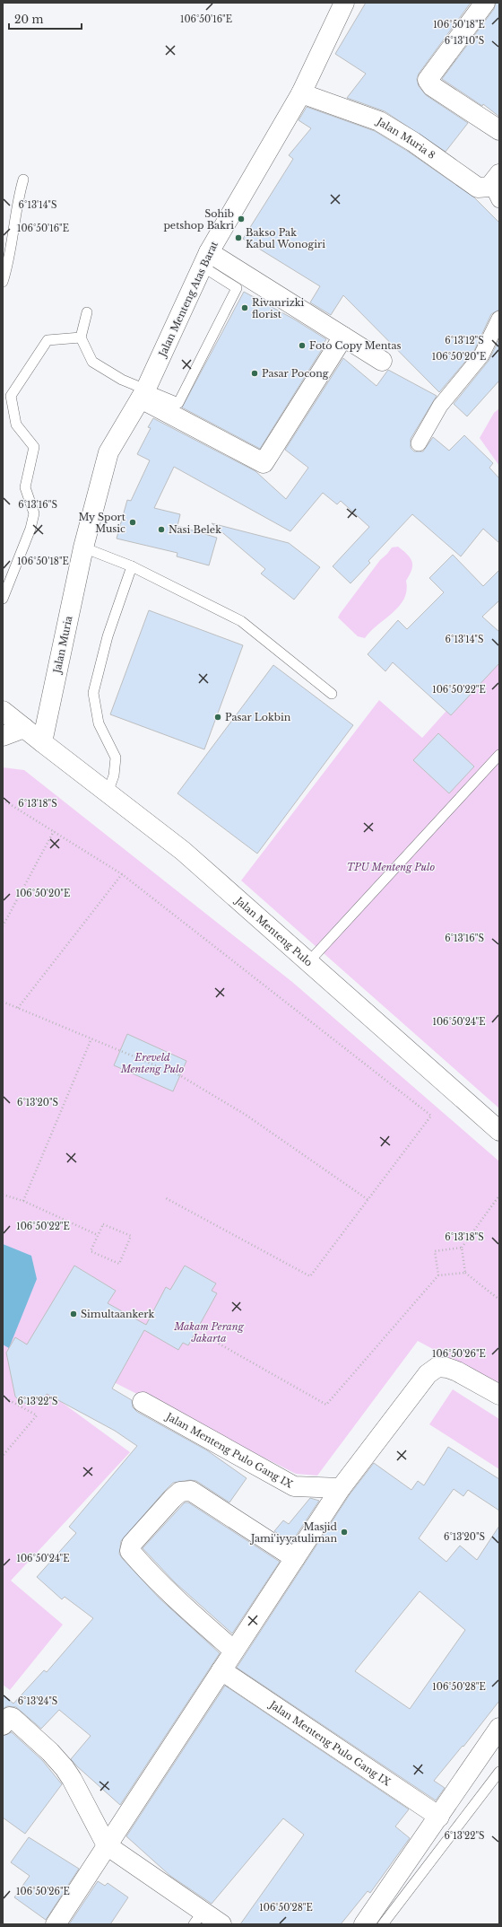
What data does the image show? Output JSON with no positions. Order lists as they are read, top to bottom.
{
  "streets": {
    "street": [
      "Jalan Muria 8",
      "Jalan Menteng Atas Barat",
      "Jalan Muria",
      "Jalan Menteng Pulo",
      "Jalan Menteng Pulo Gang IX"
    ]
  },
  "crossings": [
    ["Jalan Muria 8", "Jalan Menteng Atas Barat"],
    ["Jalan Menteng Atas Barat", "Jalan Muria"],
    ["Jalan Muria", "Jalan Menteng Pulo"]
  ],
  "parks": ["TPU Menteng Pulo", "Ereveld Menteng Pulo", "Makam Perang Jakarta"],
  "places": [
    "Sohib petshop Bakri",
    "Bakso Pak Kabul Wonogiri",
    "Rivanrizki florist",
    "Foto Copy Mentas",
    "Pasar Pocong",
    "My Sport Music",
    "Nasi Belek",
    "Pasar Lokbin",
    "Simultaankerk",
    "Masjid Jami'iyyatuliman"
  ],
  "scale_bar": "20 m",
  "coordinates": [
    "106°50'16\"E",
    "106°50'18\"E",
    "6°13'10\"S",
    "6°13'14\"S",
    "6°13'12\"S",
    "106°50'20\"E",
    "6°13'16\"S",
    "106°50'22\"E",
    "6°13'18\"S",
    "106°50'24\"E",
    "6°13'20\"S",
    "106°50'26\"E",
    "6°13'22\"S",
    "106°50'28\"E",
    "6°13'24\"S"
  ]
}
